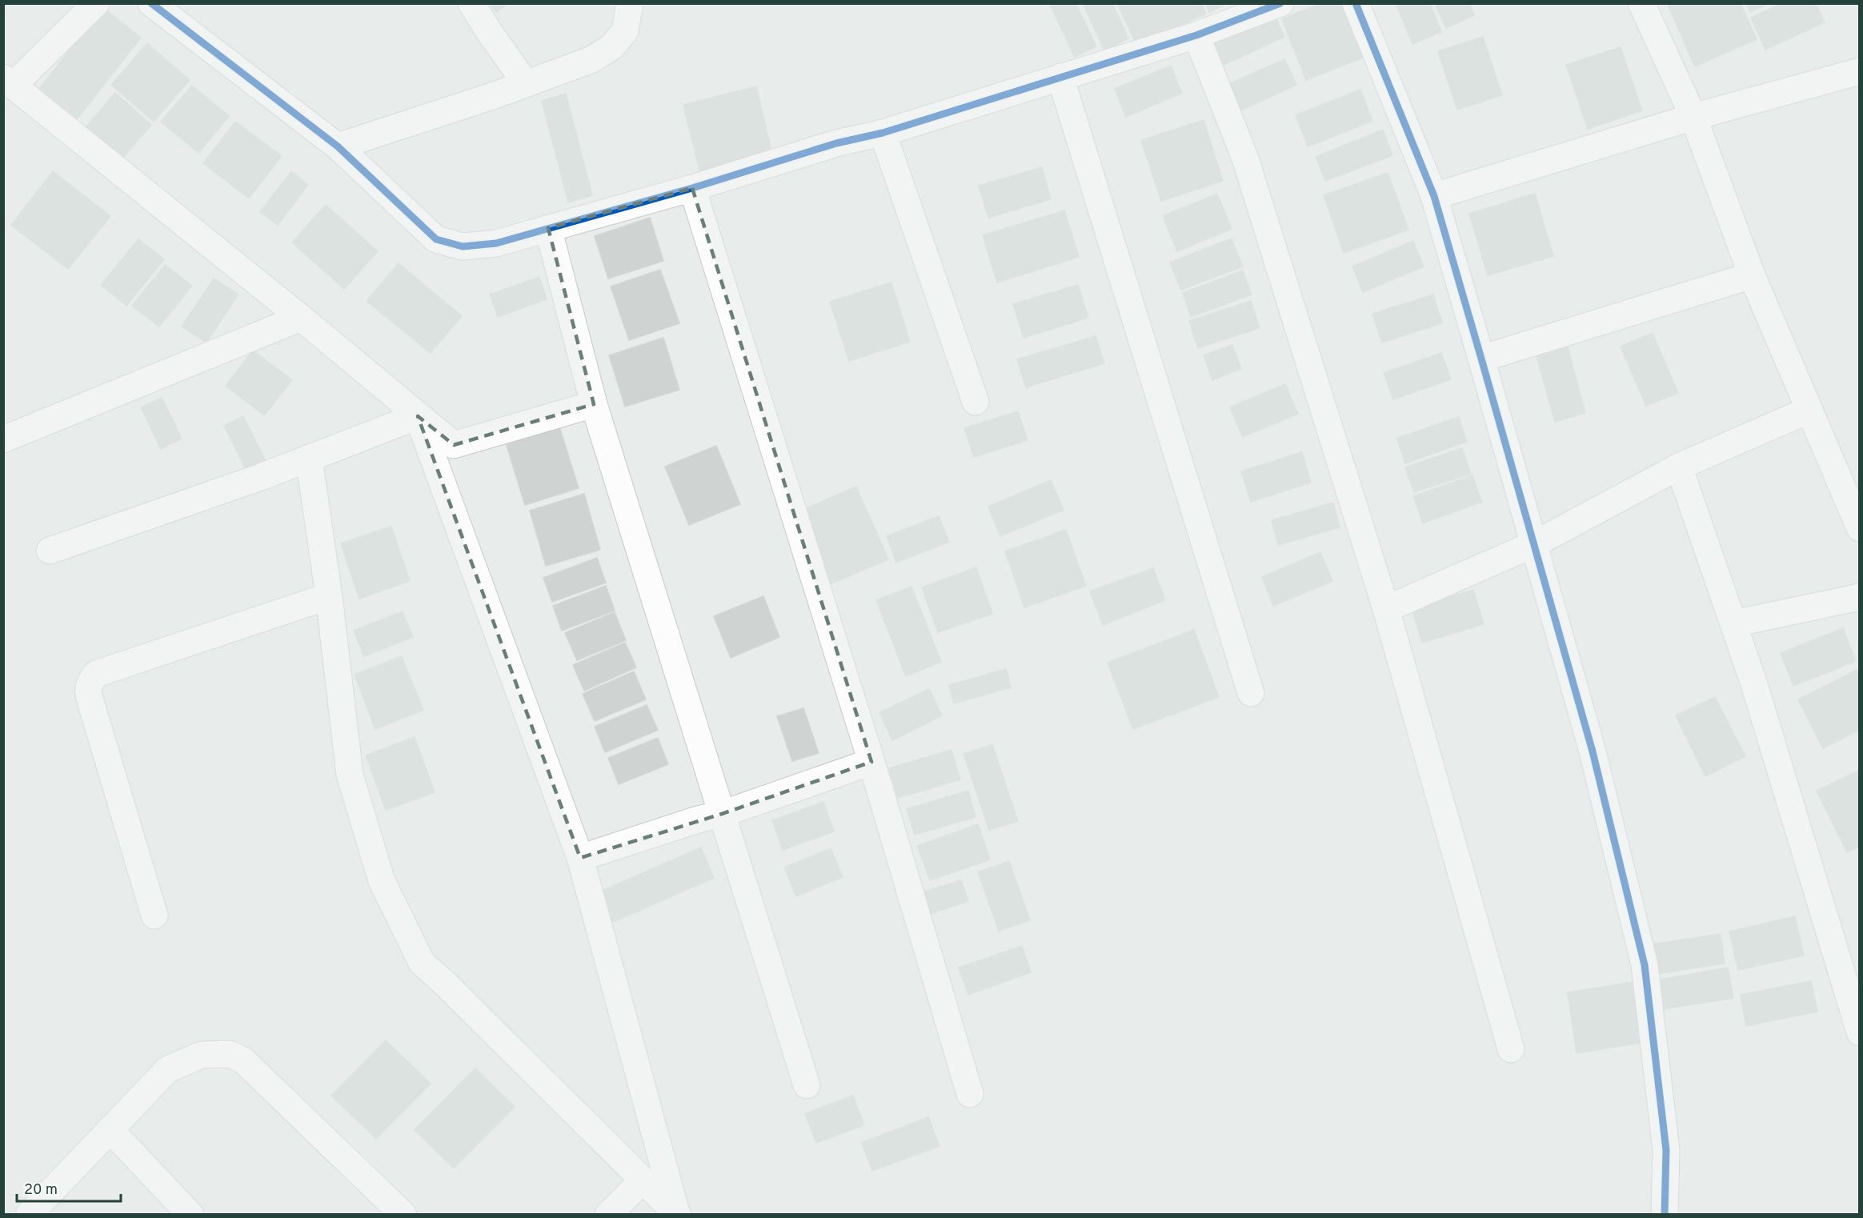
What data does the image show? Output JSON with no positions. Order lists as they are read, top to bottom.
{
  "scale_bar": "20 m"
}
